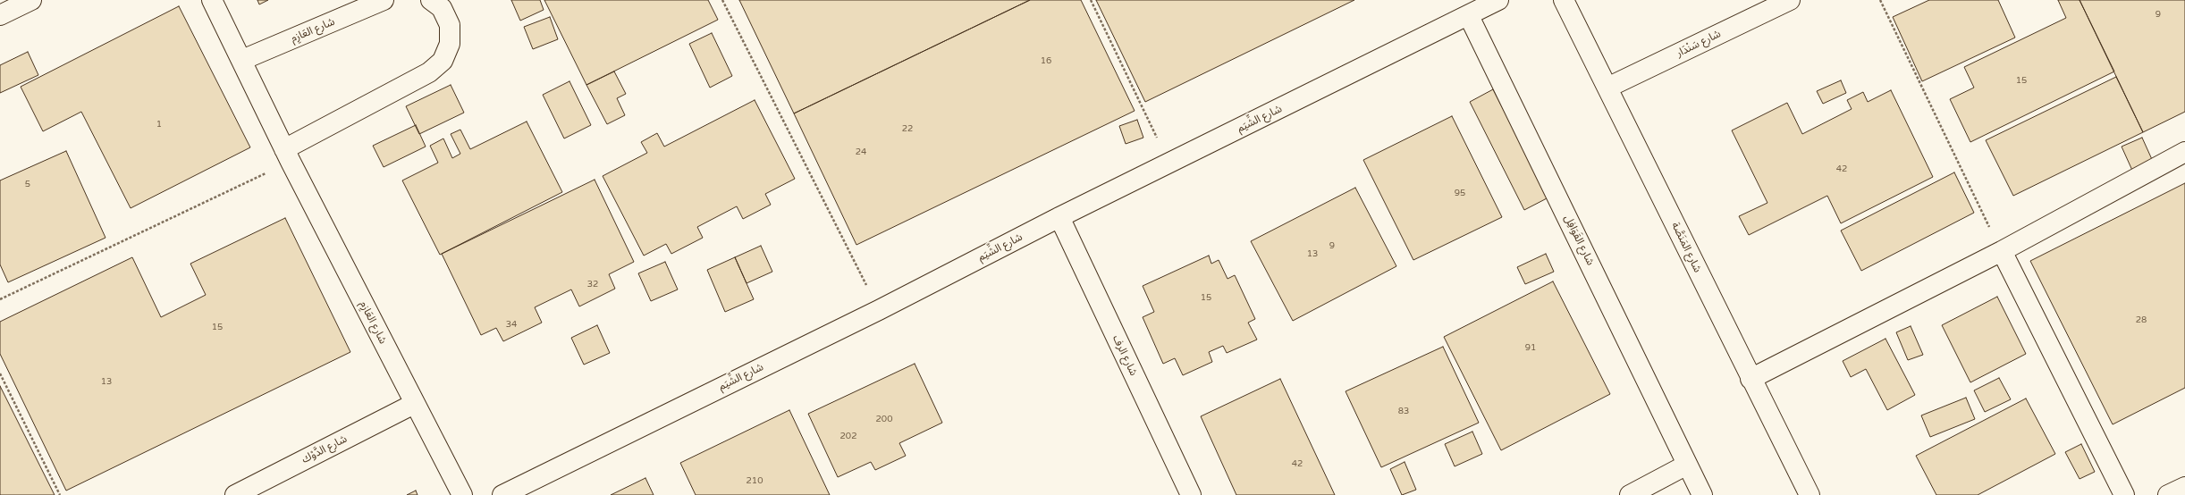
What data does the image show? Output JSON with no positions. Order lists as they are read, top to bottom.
{
  "streets": {
    "street": [
      "شارع العَازِم",
      "شارع سَنْدَار",
      "شارع الشِّيَم",
      "شارع القَوَافِل",
      "شارع المَنَصَّة",
      "شارع الرف",
      "شارع الدَّوْك"
    ]
  },
  "crossings": [
    ["شارع العَازِم", "شارع الدَّوْك"],
    ["شارع سَنْدَار", "شارع المَنَصَّة"],
    ["شارع الشِّيَم", "شارع القَوَافِل"],
    ["شارع الشِّيَم", "شارع الرف"]
  ],
  "house_numbers": [
    "9",
    "16",
    "15",
    "1",
    "22",
    "24",
    "42",
    "5",
    "95",
    "9",
    "13",
    "32",
    "15",
    "28",
    "34",
    "15",
    "91",
    "13",
    "83",
    "200",
    "202",
    "42",
    "210"
  ]
}
